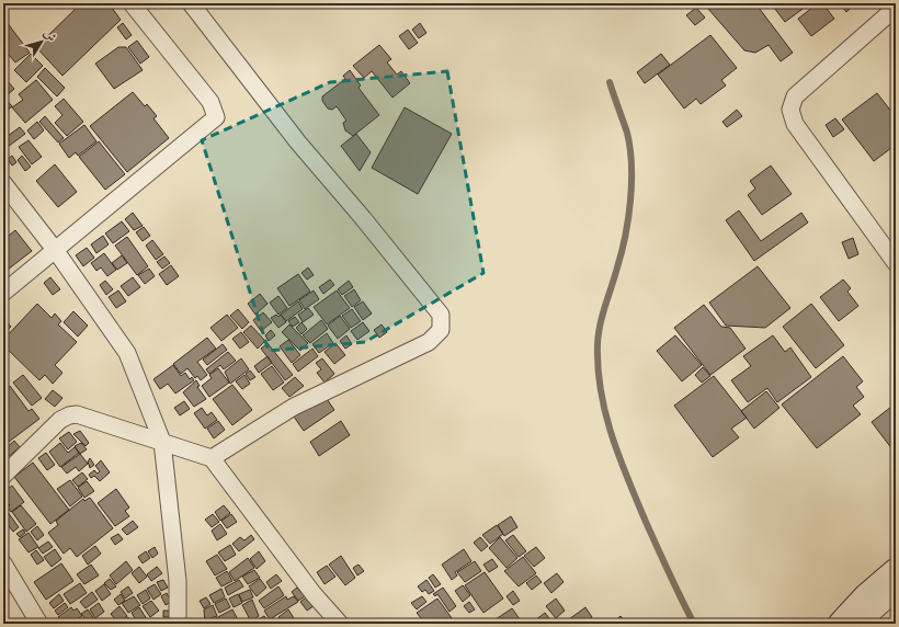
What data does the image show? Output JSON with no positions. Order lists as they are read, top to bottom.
{
  "north": "top right"
}
